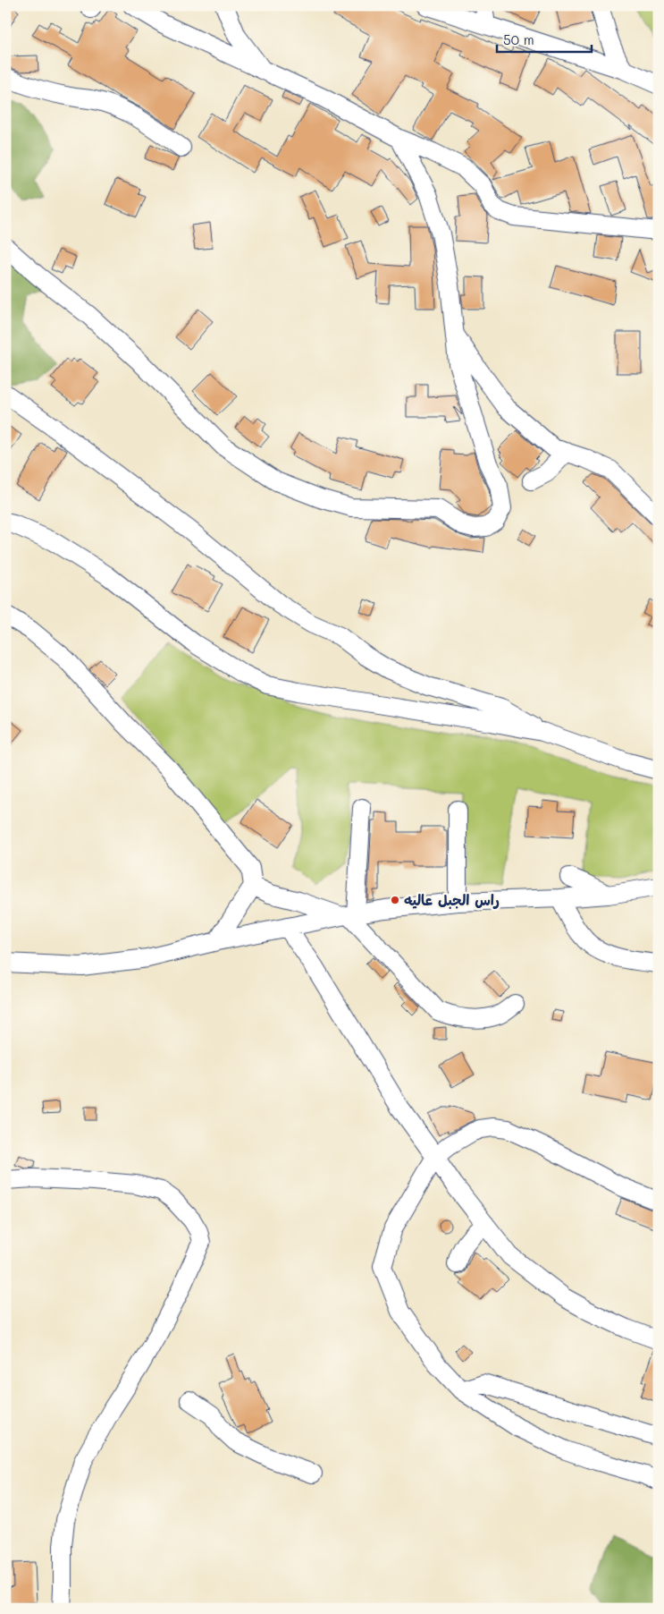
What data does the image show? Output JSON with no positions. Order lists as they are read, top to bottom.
{
  "places": ["راس الجبل عاليه"],
  "scale_bar": "50 m"
}
